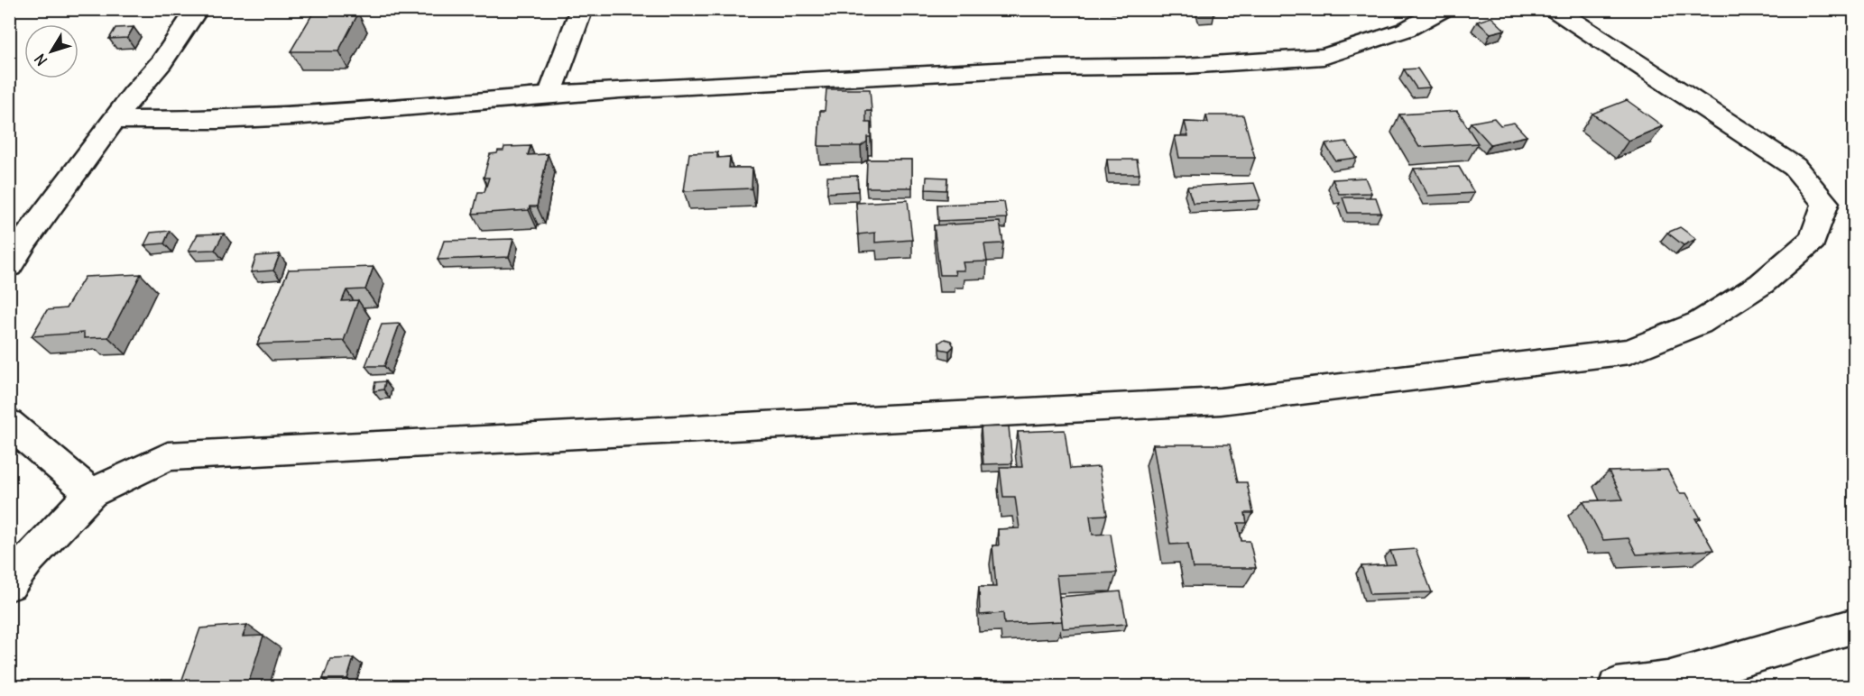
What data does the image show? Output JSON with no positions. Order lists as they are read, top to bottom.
{
  "north": "bottom left"
}
